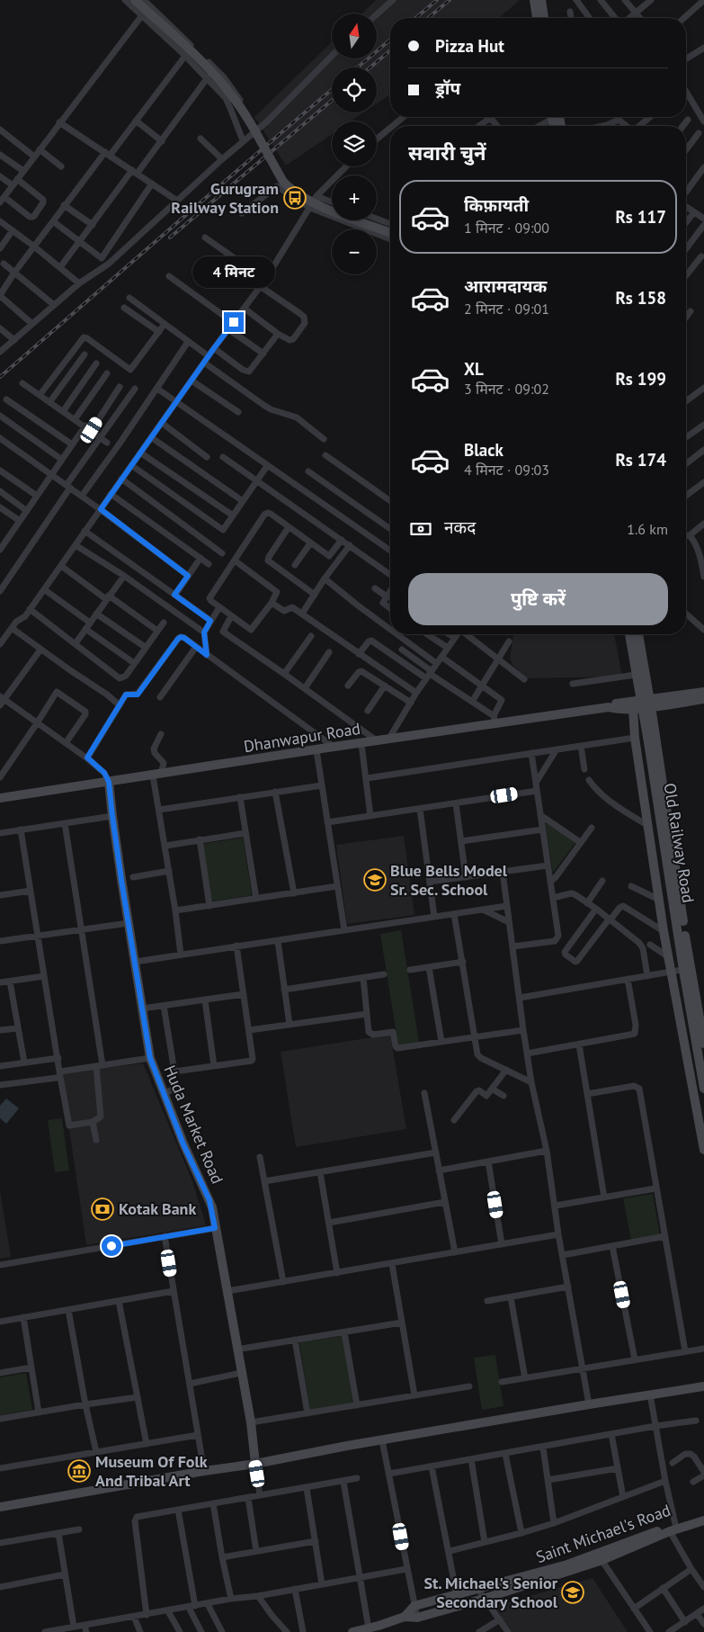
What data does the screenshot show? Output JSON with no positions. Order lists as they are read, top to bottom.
{
  "streets": {
    "street": [
      "Dhanwapur Road",
      "Old Railway Road",
      "Huda Market Road",
      "Saint Michael's Road"
    ]
  },
  "crossings": [
    ["Dhanwapur Road", "Old Railway Road"],
    ["Dhanwapur Road", "Huda Market Road"]
  ],
  "places": {
    "bus stop": ["Gurugram Railway Station"],
    "school or university": ["Blue Bells Model Sr. Sec. School", "St. Michael's Senior Secondary School"],
    "bank": ["Kotak Bank"],
    "museum": ["Museum Of Folk And Tribal Art"]
  },
  "north": "top",
  "page": {
    "map_buttons": ["+", "−"],
    "banner": ["Pizza Hut", "ड्रॉप"],
    "heading": "सवारी चुनें",
    "list": [
      {
        "name": "किफ़ायती",
        "note": "1 मिनट · 09:00",
        "value": "Rs 117"
      },
      {
        "name": "आरामदायक",
        "note": "2 मिनट · 09:01",
        "value": "Rs 158"
      },
      {
        "name": "XL",
        "note": "3 मिनट · 09:02",
        "value": "Rs 199"
      },
      {
        "name": "Black",
        "note": "4 मिनट · 09:03",
        "value": "Rs 174"
      }
    ],
    "bubble": "4 मिनट",
    "pay": ["नकद", "1.6 km"],
    "buttons": "पुष्टि करें"
  }
}
